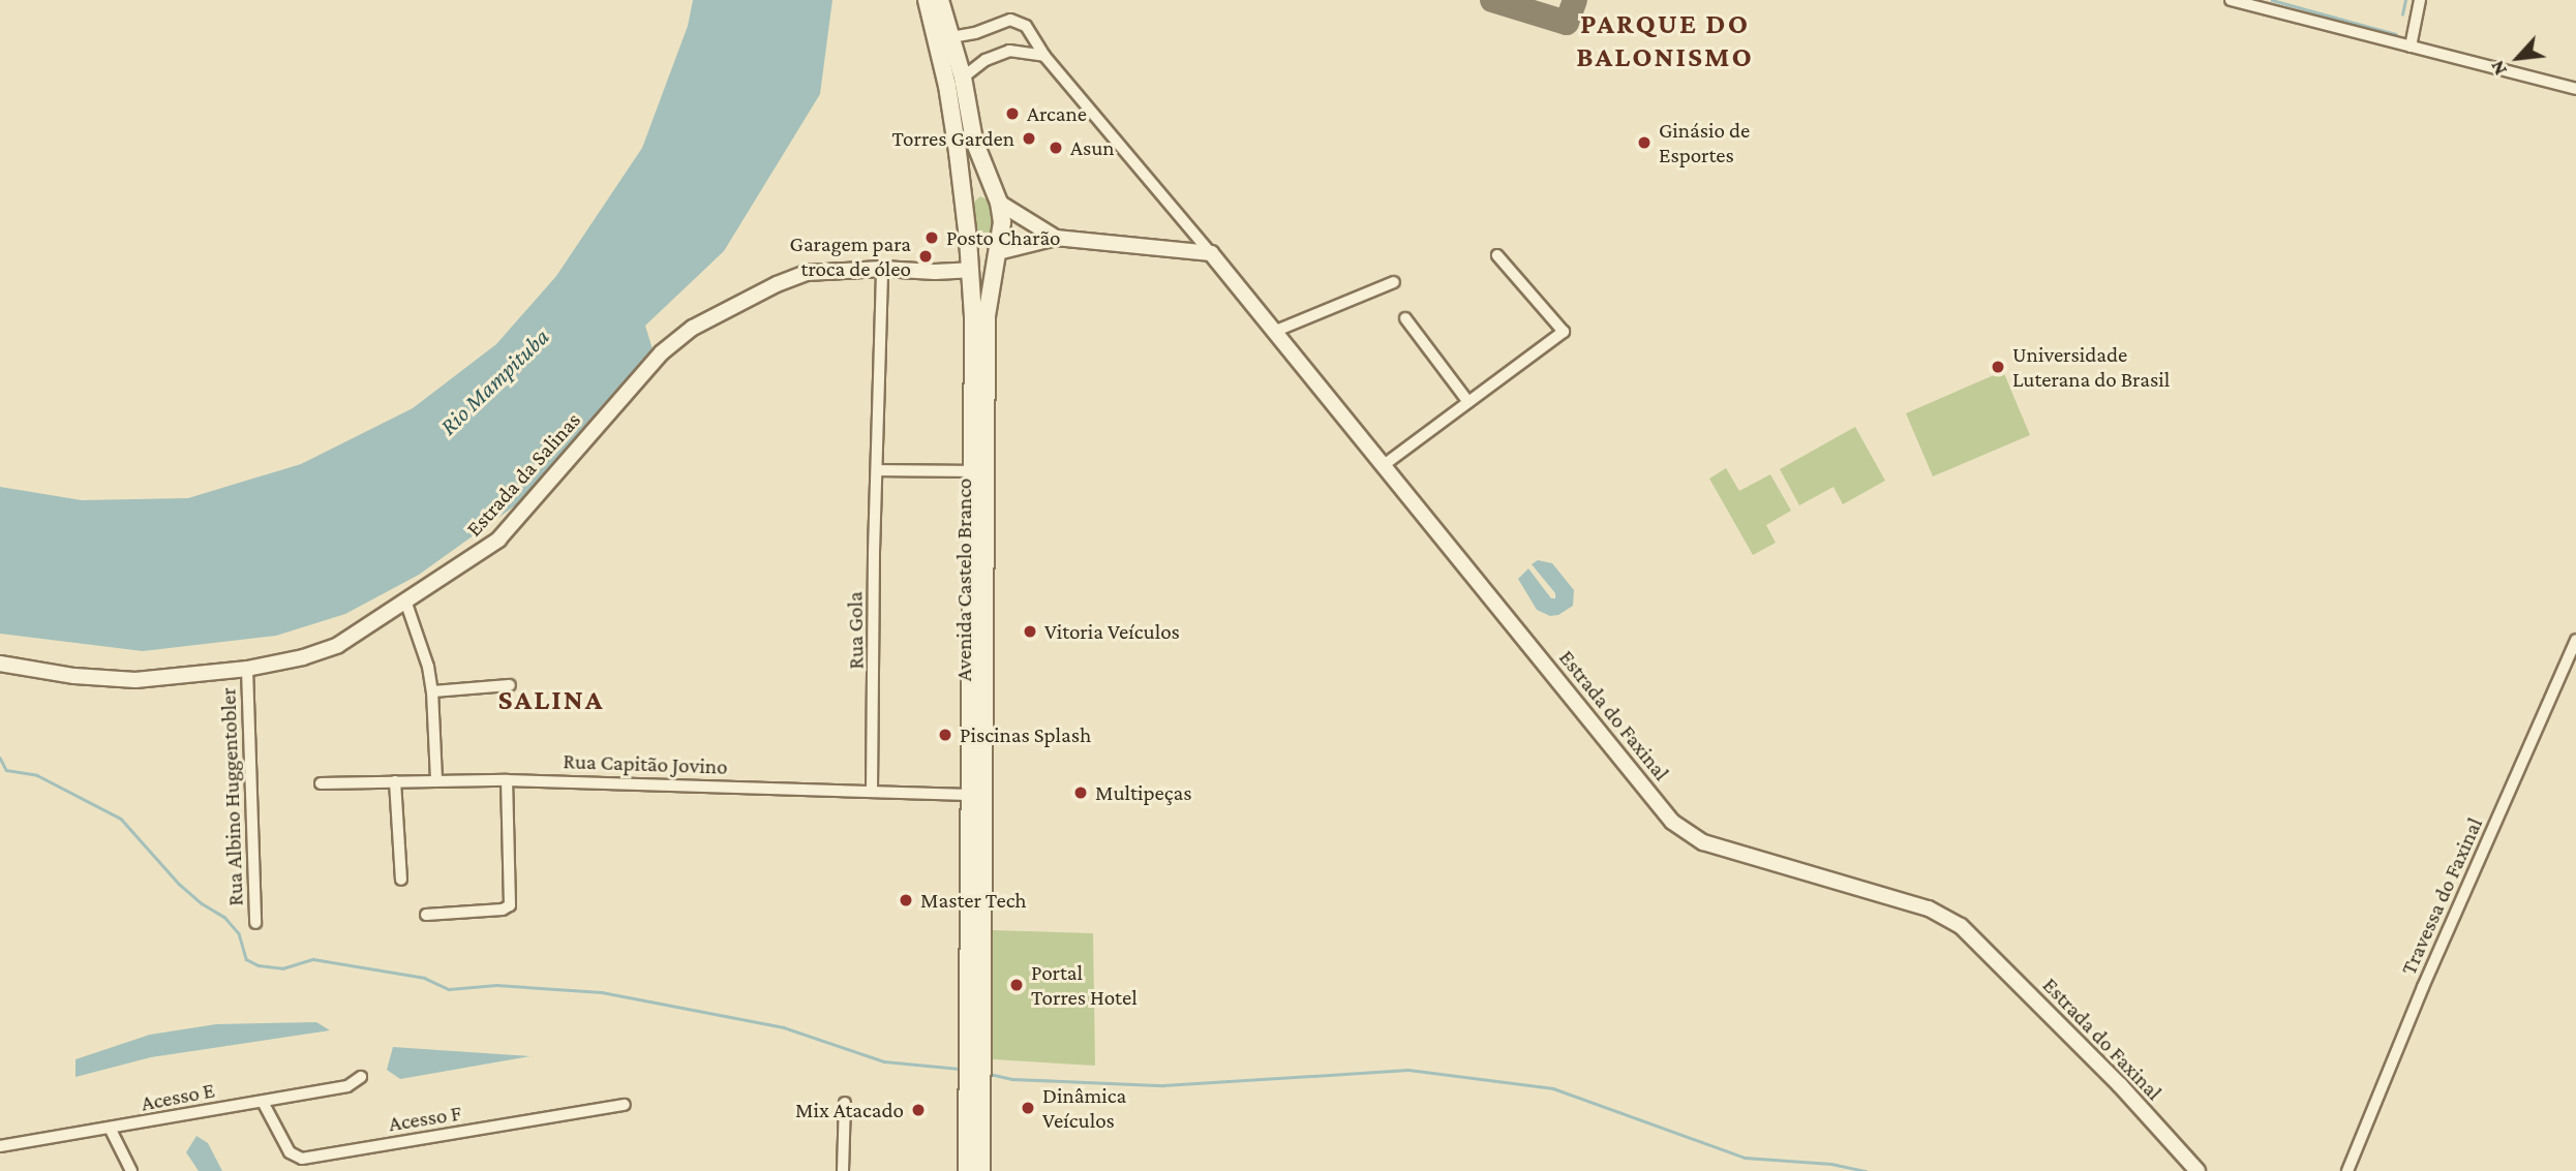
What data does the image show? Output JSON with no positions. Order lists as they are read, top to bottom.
{
  "streets": {
    "main road": ["Avenida Castelo Branco"],
    "street": [
      "Estrada da Salinas",
      "Rua Gola",
      "Estrada do Faxinal",
      "Rua Capitão Jovino",
      "Rua Albino Huggentobler",
      "Travessa do Faxinal",
      "Acesso E",
      "Acesso F"
    ]
  },
  "crossings": [
    ["Estrada da Salinas", "Avenida Castelo Branco"],
    ["Estrada da Salinas", "Rua Gola"],
    ["Estrada da Salinas", "Rua Albino Huggentobler"],
    ["Avenida Castelo Branco", "Rua Capitão Jovino"],
    ["Rua Gola", "Rua Capitão Jovino"],
    ["Acesso E", "Acesso F"]
  ],
  "districts": ["PARQUE DO BALONISMO", "SALINA"],
  "water": ["Rio Mampituba"],
  "places": [
    "Arcane",
    "Torres Garden",
    "Ginásio de Esportes",
    "Asun",
    "Posto Charão",
    "Garagem para troca de óleo",
    "Universidade Luterana do Brasil",
    "Vitoria Veículos",
    "Piscinas Splash",
    "Multipeças",
    "Master Tech",
    "Portal Torres Hotel",
    "Dinâmica Veículos",
    "Mix Atacado"
  ],
  "north": "bottom left"
}
